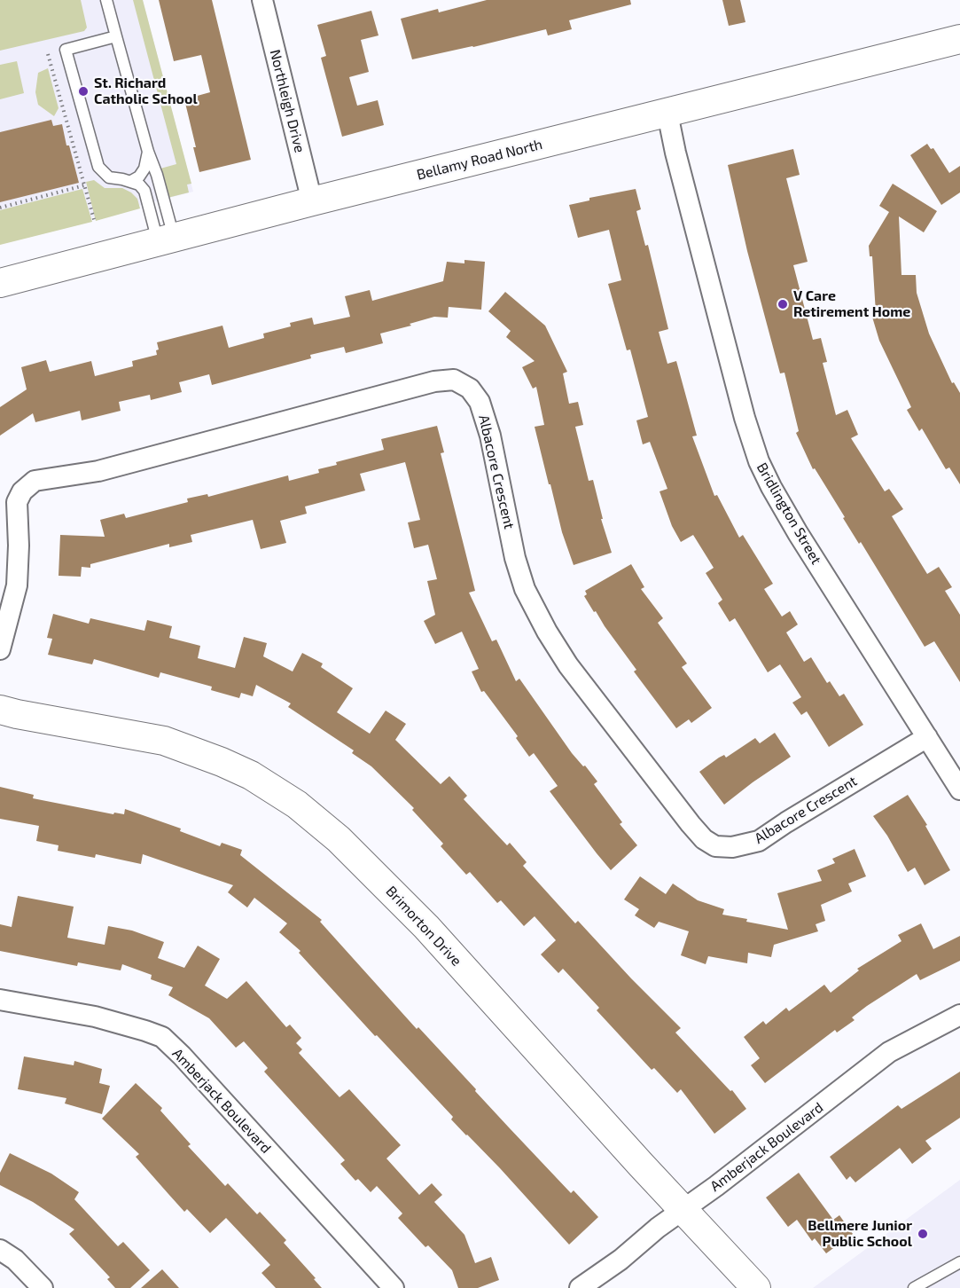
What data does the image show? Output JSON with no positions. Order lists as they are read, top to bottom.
{
  "streets": {
    "street": [
      "Northleigh Drive",
      "Bellamy Road North",
      "Albacore Crescent",
      "Bridlington Street",
      "Brimorton Drive",
      "Amberjack Boulevard"
    ]
  },
  "crossings": [
    ["Northleigh Drive", "Bellamy Road North"],
    ["Bellamy Road North", "Bridlington Street"],
    ["Albacore Crescent", "Bridlington Street"],
    ["Brimorton Drive", "Amberjack Boulevard"]
  ],
  "places": ["St. Richard Catholic School", "V Care Retirement Home", "Bellmere Junior Public School"]
}
